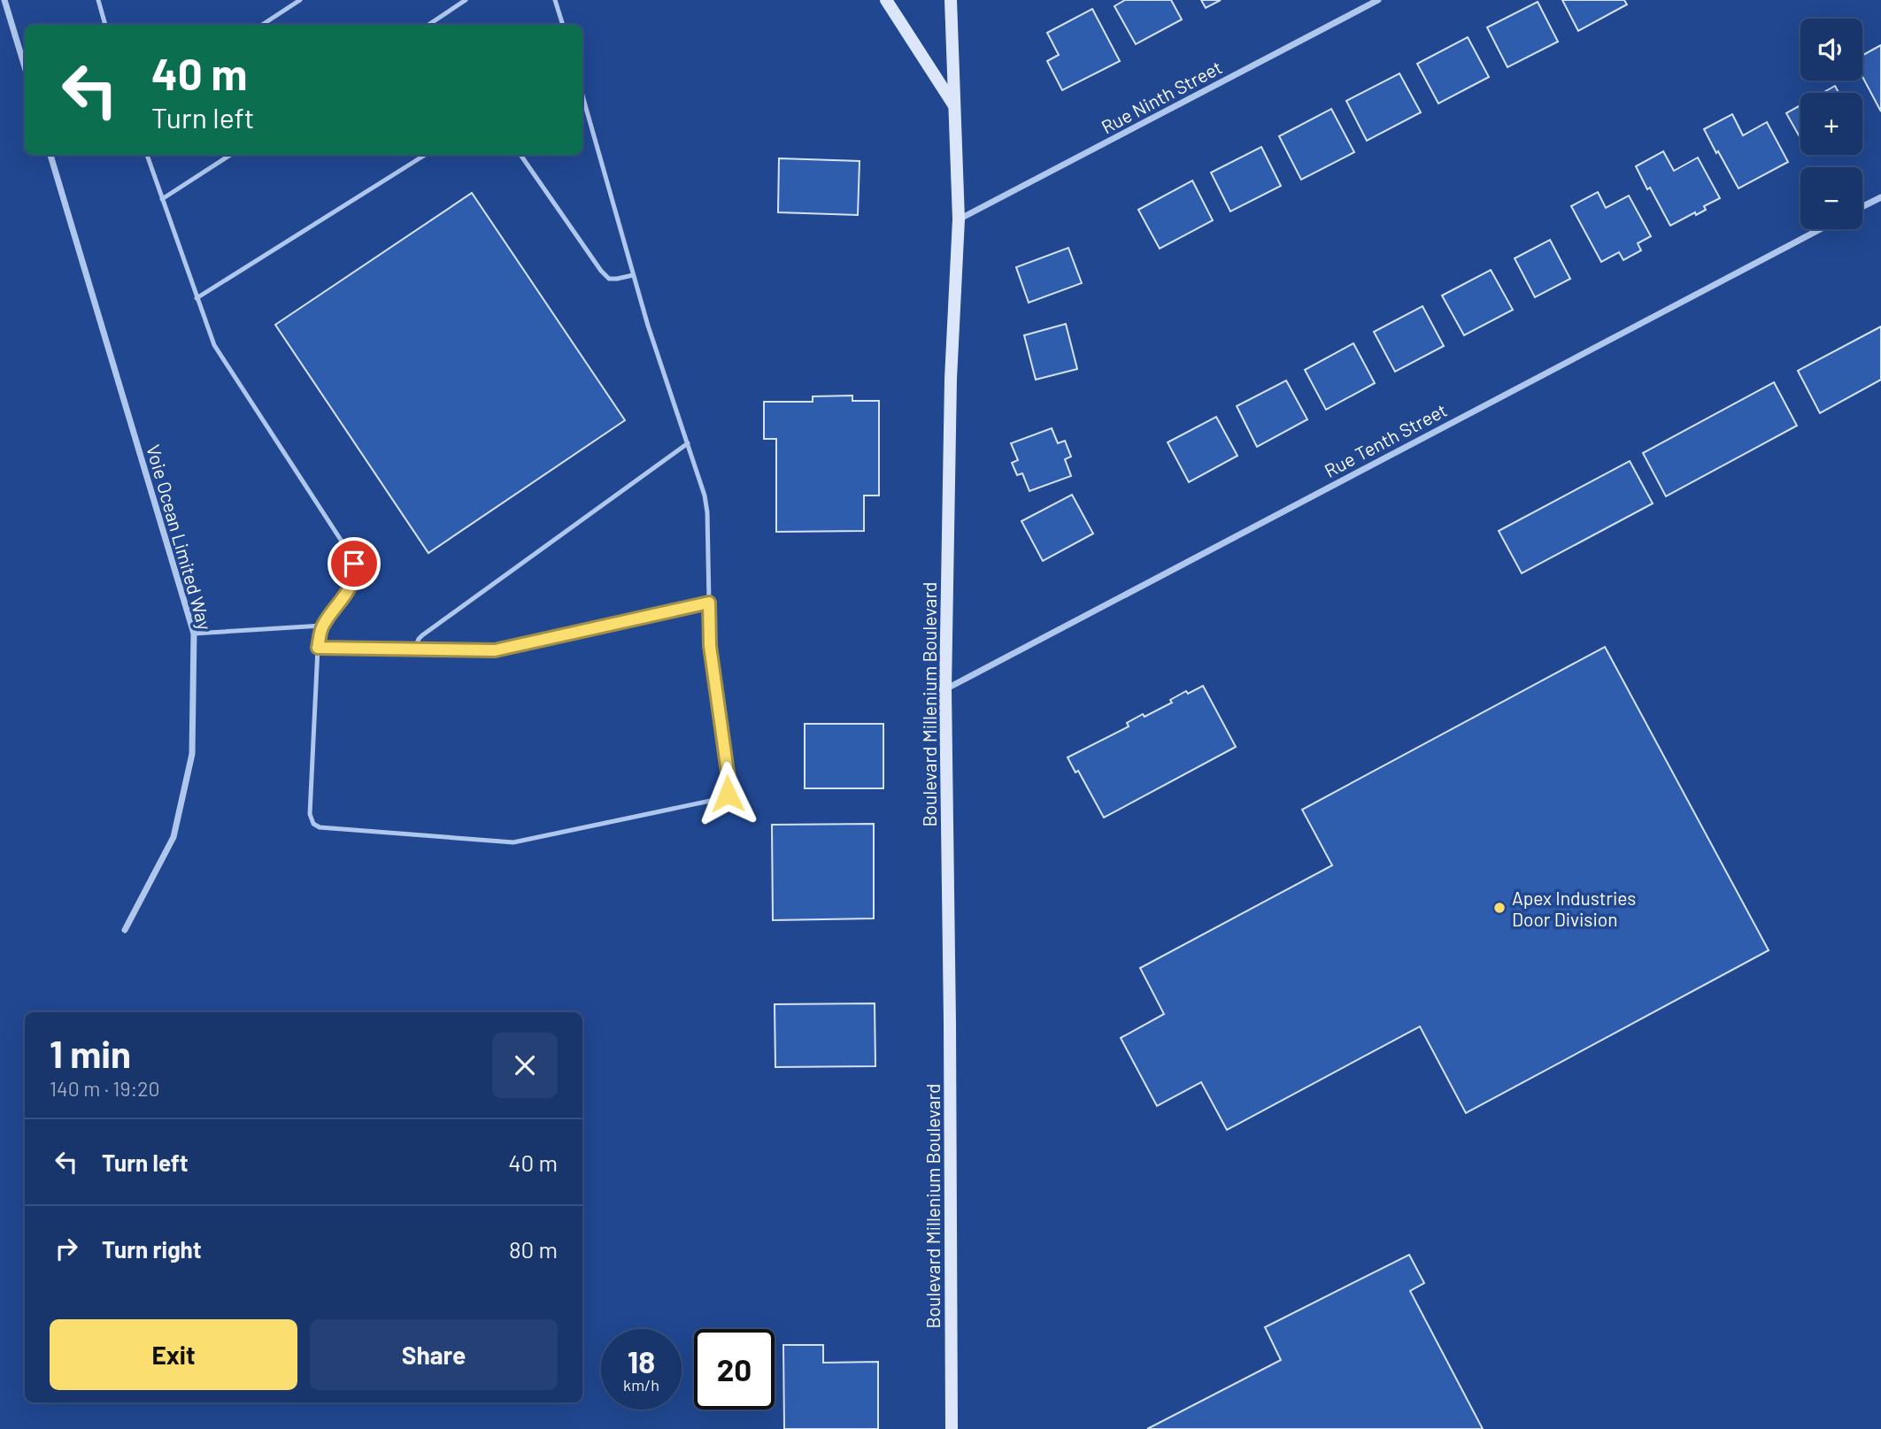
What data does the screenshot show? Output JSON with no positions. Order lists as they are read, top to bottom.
{
  "streets": {
    "main road": ["Boulevard Millenium Boulevard"],
    "street": ["Rue Ninth Street", "Rue Tenth Street", "Voie Ocean Limited Way"]
  },
  "crossings": [
    ["Rue Ninth Street", "Boulevard Millenium Boulevard"],
    ["Rue Tenth Street", "Boulevard Millenium Boulevard"]
  ],
  "places": ["Apex Industries Door Division"],
  "page": {
    "map_buttons": ["+", "−"],
    "turn": ["40 m", "Turn left"],
    "heading": ["1 min", "140 m · 19:20"],
    "list": [
      {
        "name": "Turn left",
        "value": "40 m"
      },
      {
        "name": "Turn right",
        "value": "80 m"
      }
    ],
    "buttons": ["Exit", "Share"],
    "speed": "18 km/h",
    "limit": "20"
  }
}
